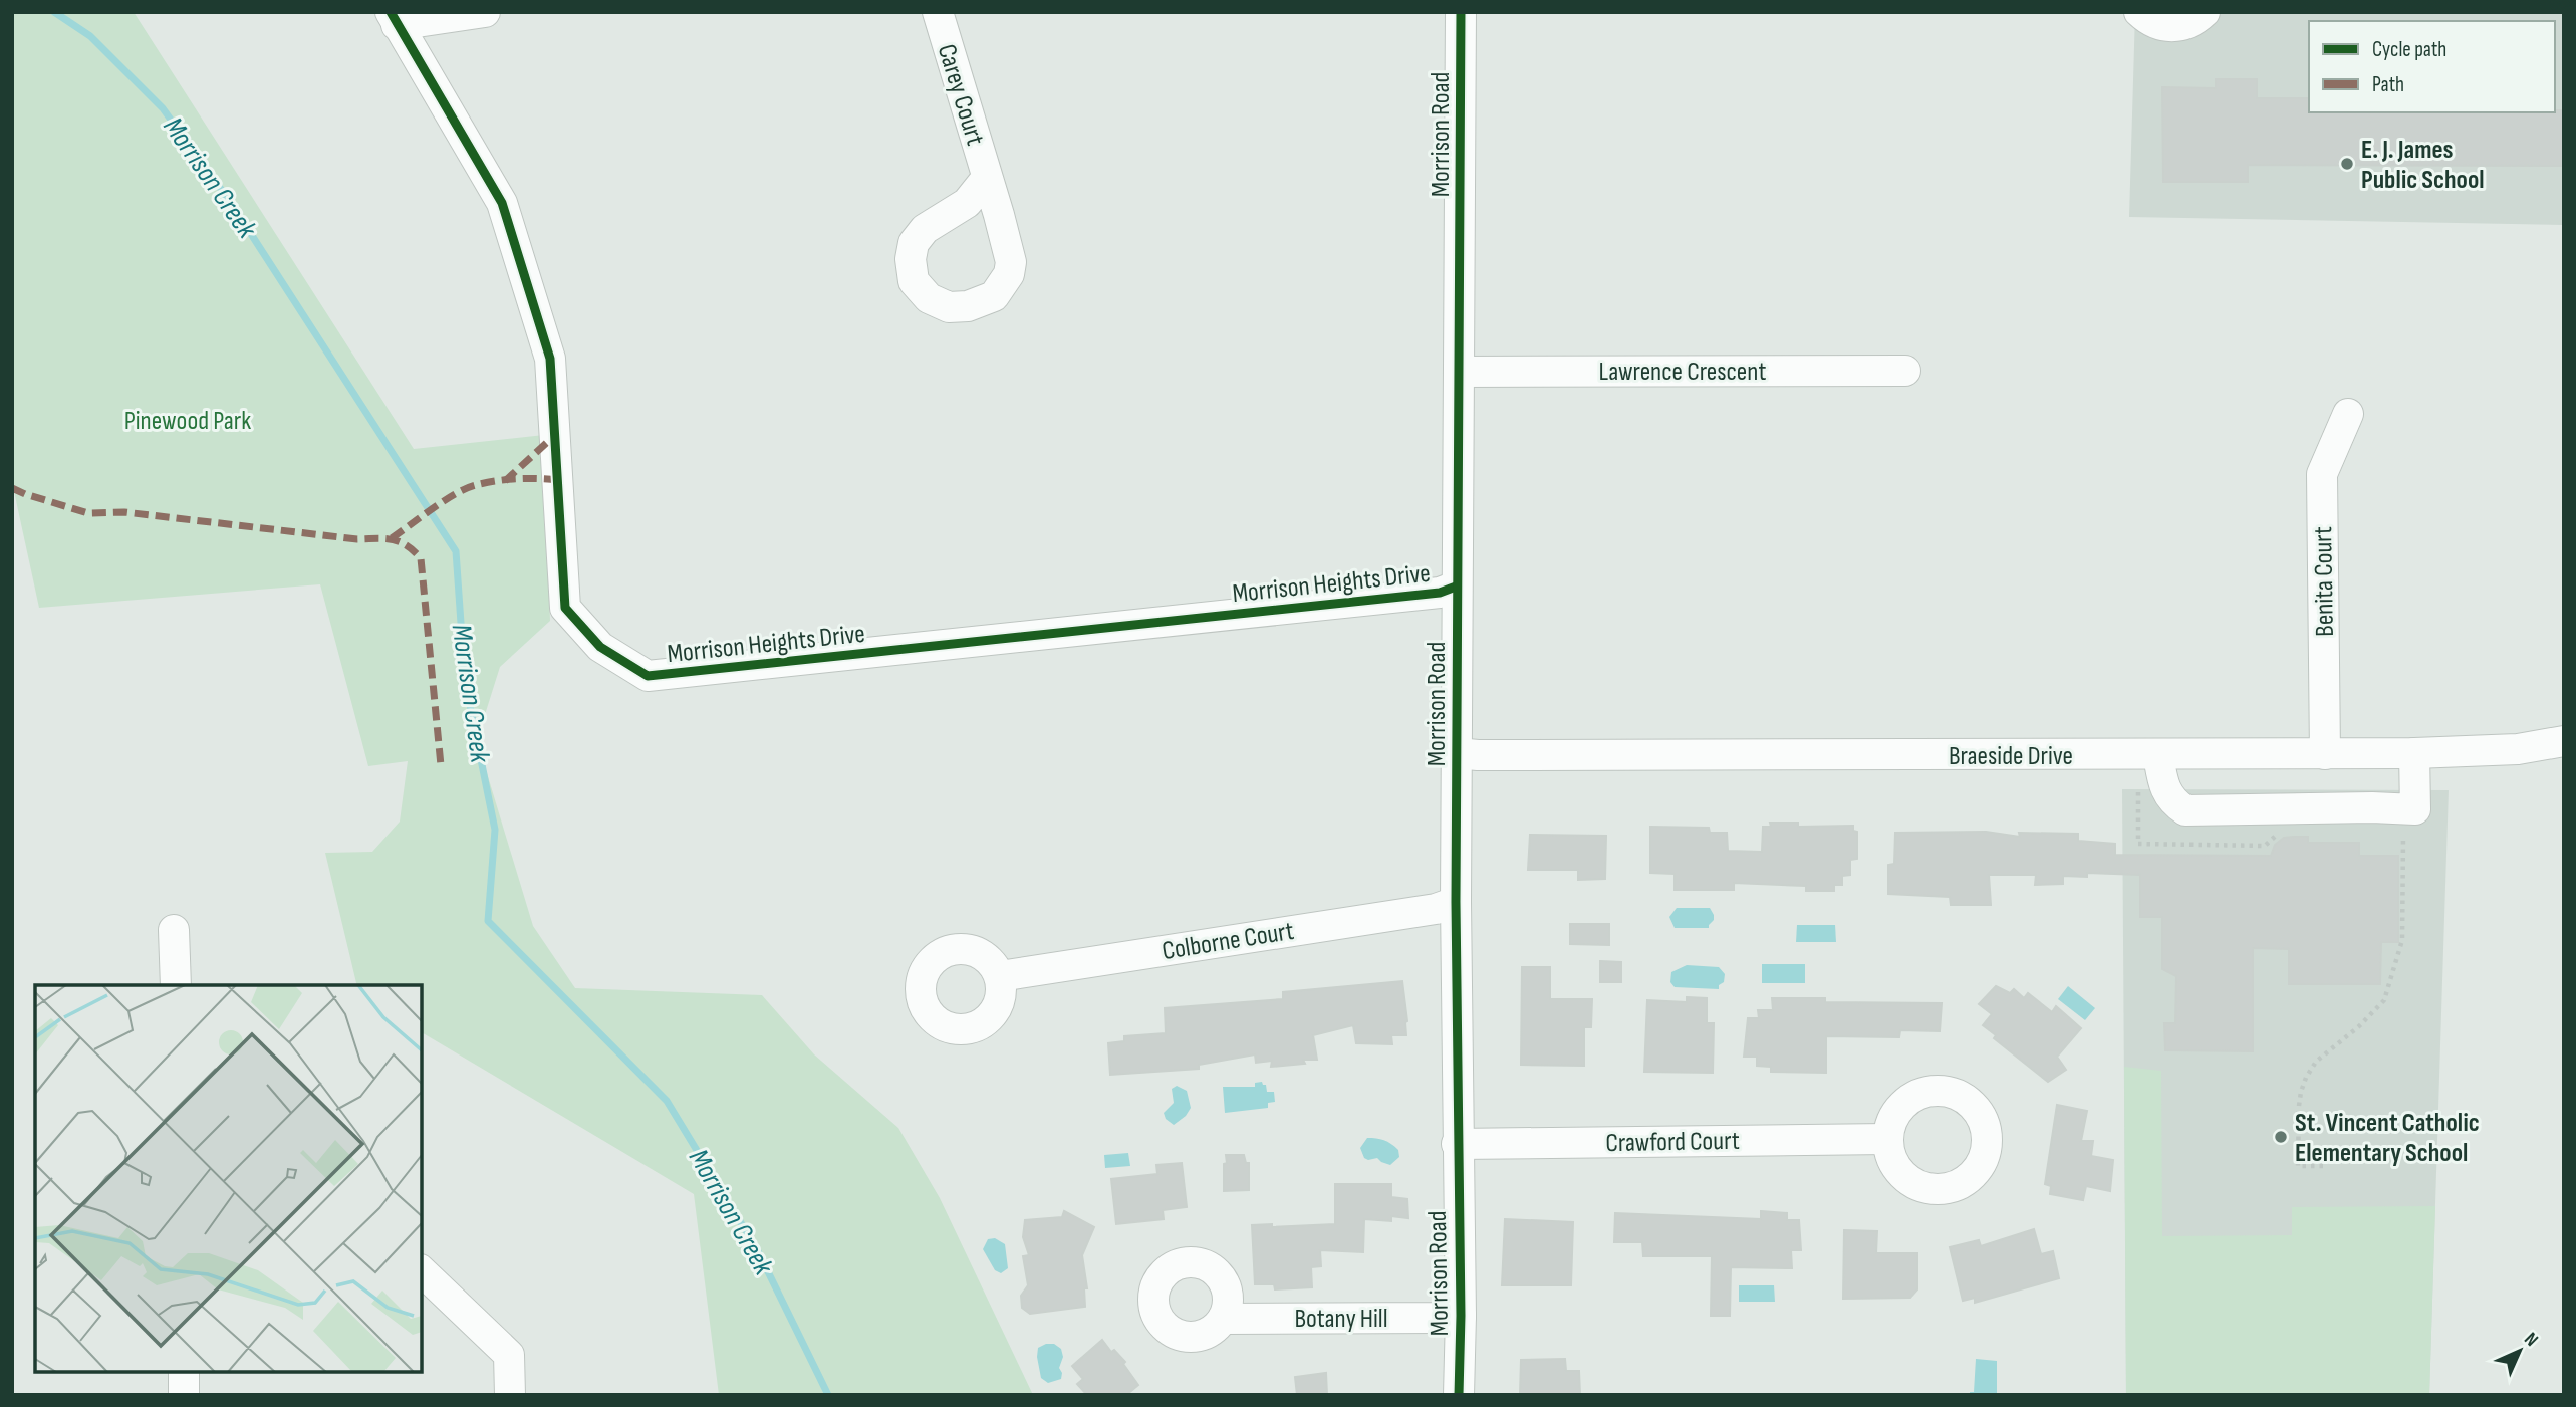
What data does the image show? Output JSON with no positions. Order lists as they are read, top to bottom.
{
  "streets": {
    "street": [
      "Carey Court",
      "Morrison Road",
      "Lawrence Crescent",
      "Benita Court",
      "Morrison Heights Drive",
      "Braeside Drive",
      "Colborne Court",
      "Crawford Court",
      "Botany Hill"
    ]
  },
  "crossings": [
    ["Morrison Road", "Lawrence Crescent"],
    ["Morrison Road", "Morrison Heights Drive"],
    ["Morrison Road", "Braeside Drive"],
    ["Morrison Road", "Colborne Court"],
    ["Morrison Road", "Crawford Court"],
    ["Morrison Road", "Botany Hill"],
    ["Benita Court", "Braeside Drive"]
  ],
  "water": ["Morrison Creek"],
  "parks": ["Pinewood Park"],
  "places": ["E. J. James Public School", "St. Vincent Catholic Elementary School"],
  "legend": ["Cycle path", "Path"],
  "north": "top right"
}
